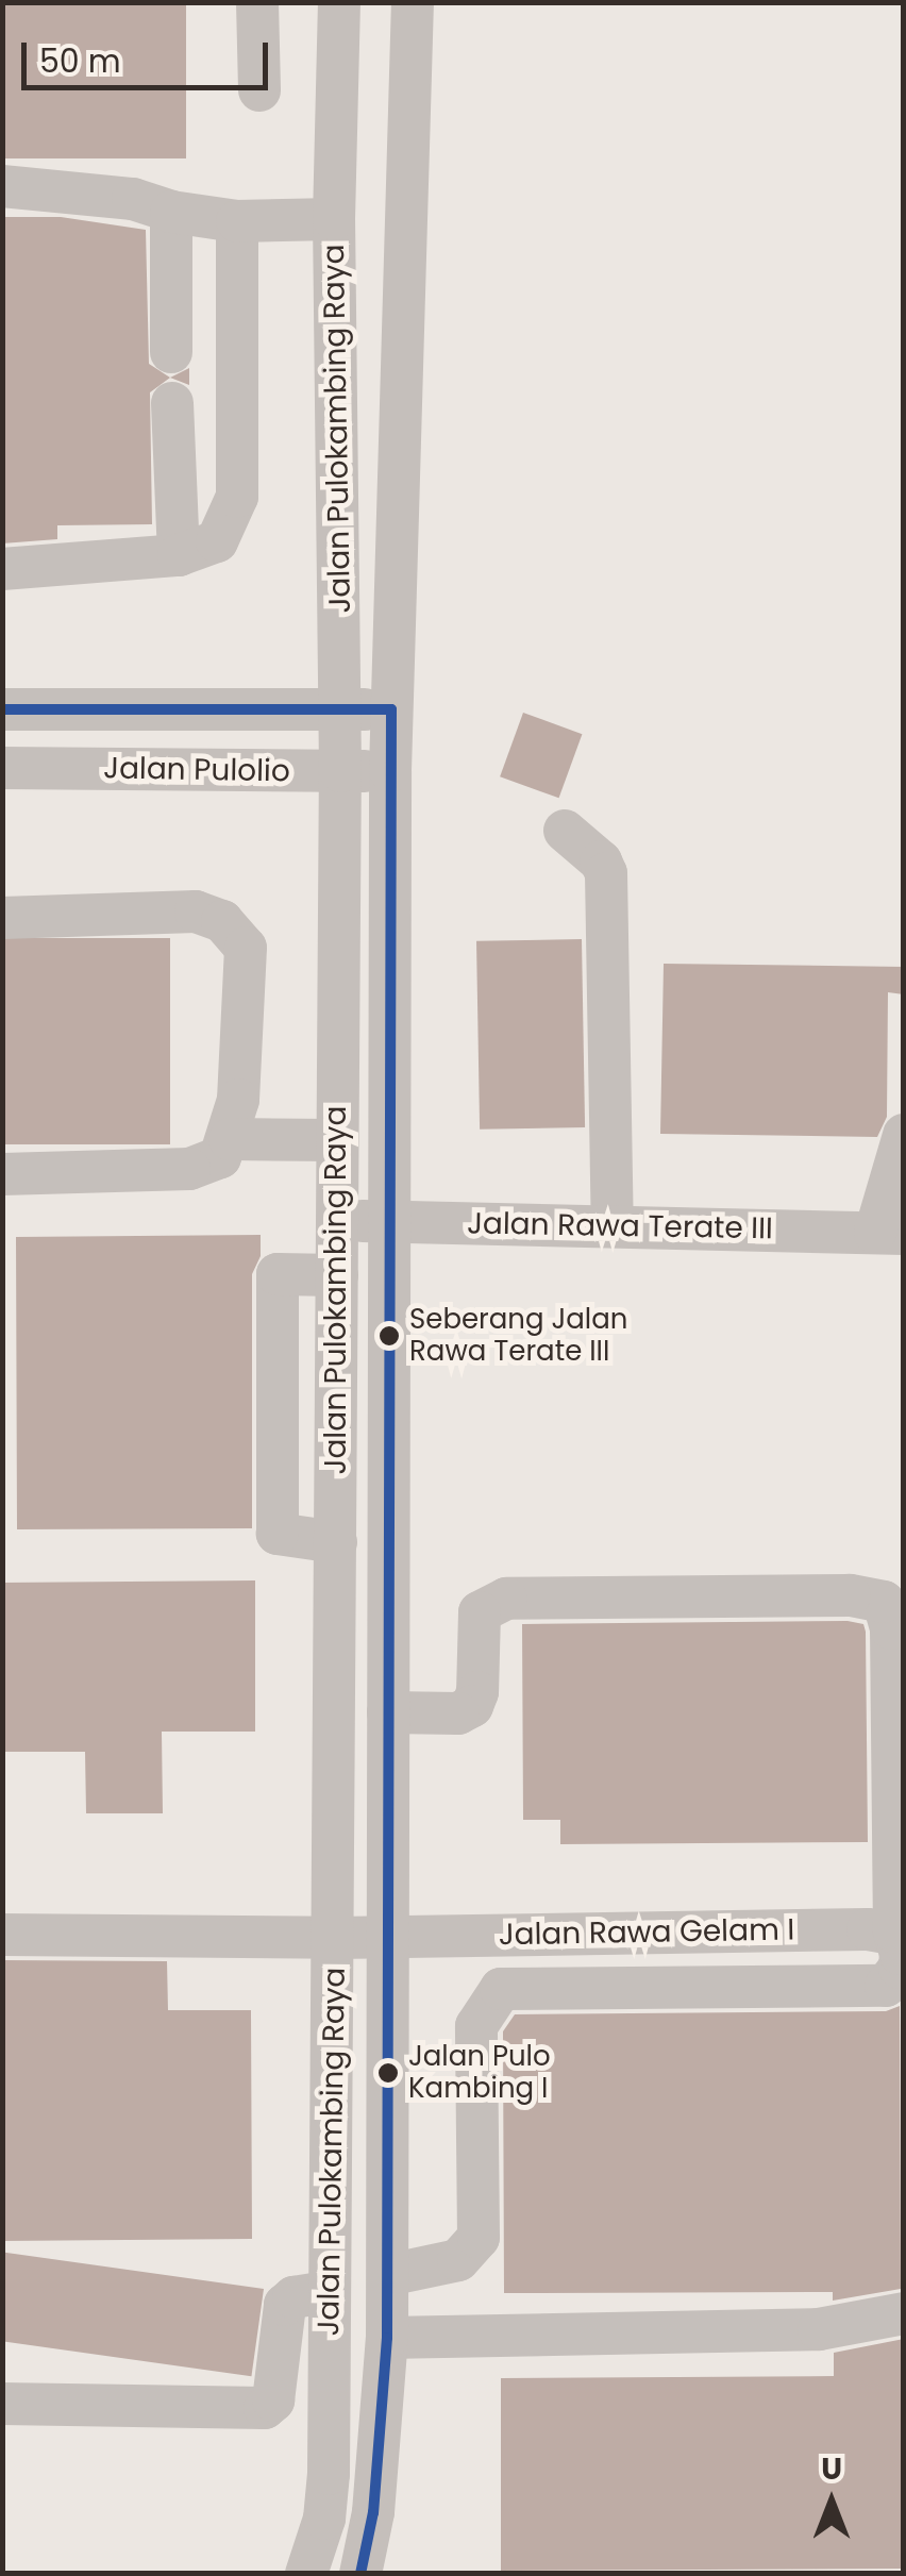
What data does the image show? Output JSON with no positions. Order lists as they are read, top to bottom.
{
  "streets": {
    "street": [
      "Jalan Pulokambing Raya",
      "Jalan Pulolio",
      "Jalan Rawa Terate III",
      "Jalan Rawa Gelam I"
    ]
  },
  "crossings": [
    ["Jalan Pulokambing Raya", "Jalan Pulolio"],
    ["Jalan Pulokambing Raya", "Jalan Rawa Terate III"],
    ["Jalan Pulokambing Raya", "Jalan Rawa Gelam I"]
  ],
  "places": ["Seberang Jalan Rawa Terate III", "Jalan Pulo Kambing I"],
  "scale_bar": "50 m",
  "north": "top"
}
